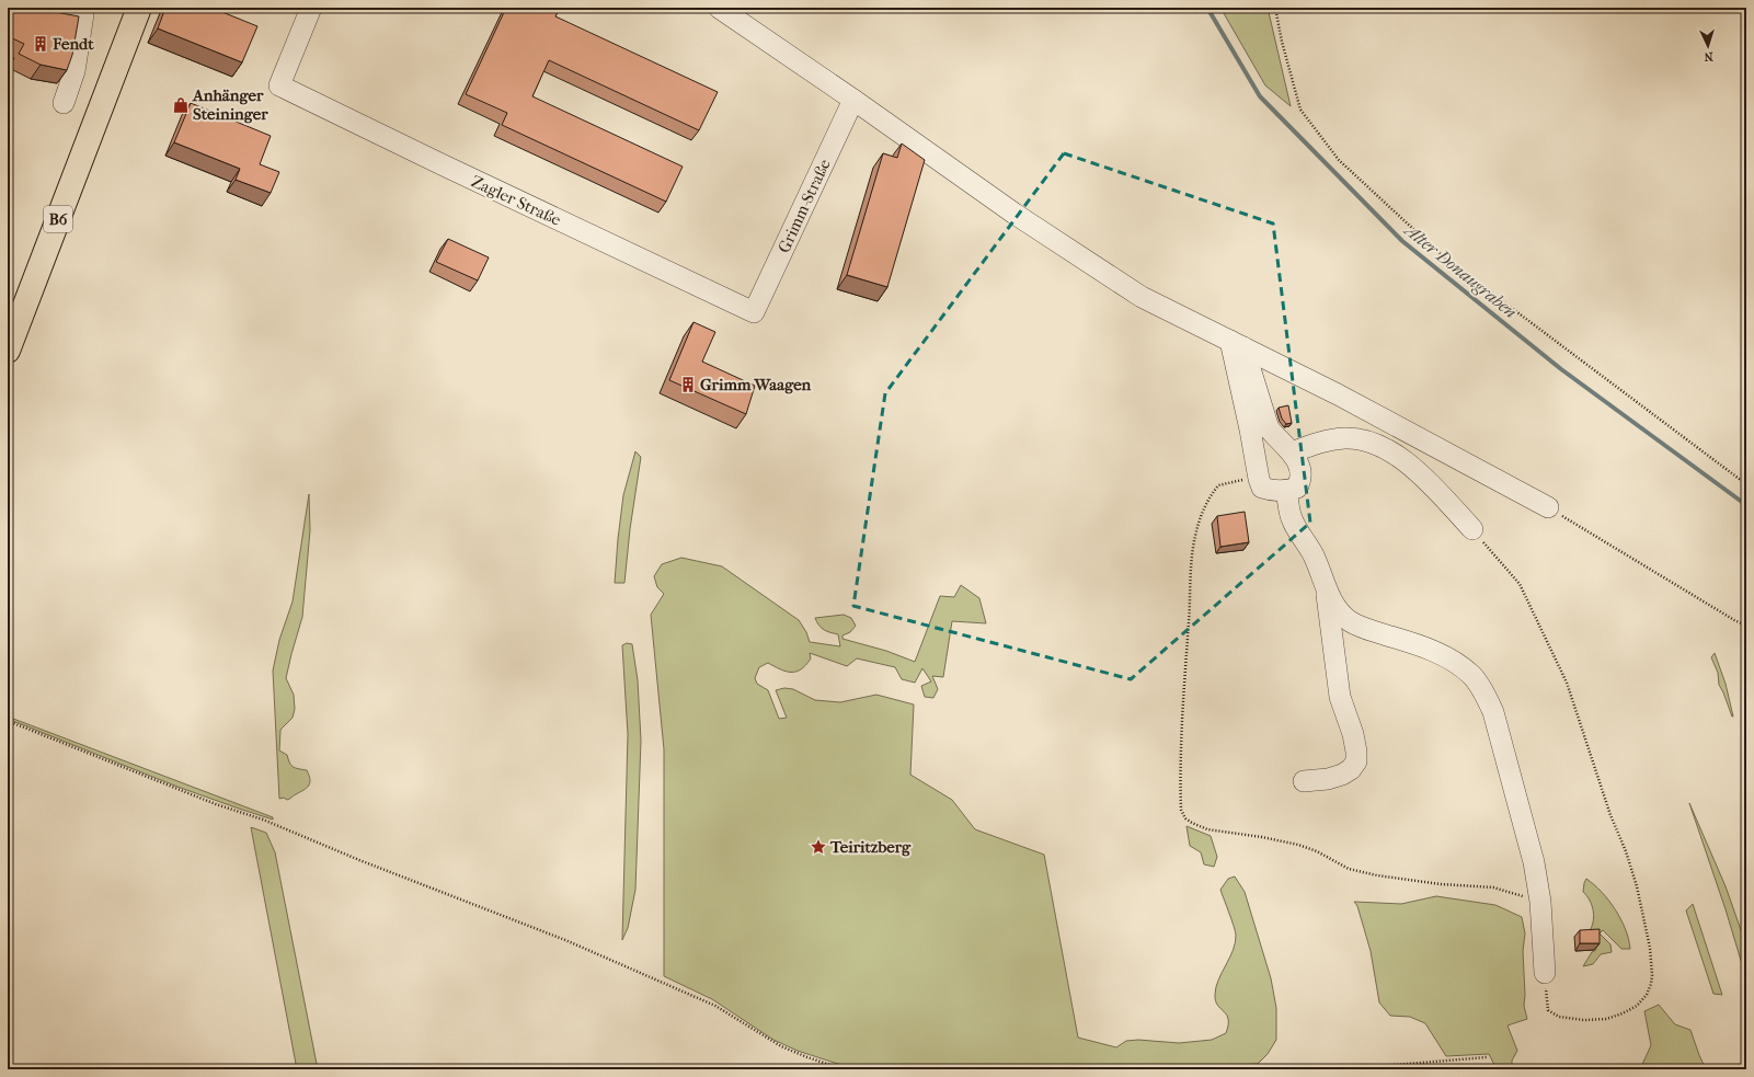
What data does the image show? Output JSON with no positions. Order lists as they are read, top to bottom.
{
  "streets": {
    "main road": ["B6"],
    "street": ["Zagler Straße", "Grimm-Straße"]
  },
  "crossings": [
    ["Zagler Straße", "Grimm-Straße"]
  ],
  "water": ["Alter Donaugraben"],
  "places": {
    "building": ["Fendt", "Grimm Waagen"],
    "shop": ["Anhänger Steininger"],
    "place": ["Teiritzberg"]
  },
  "north": "bottom"
}
